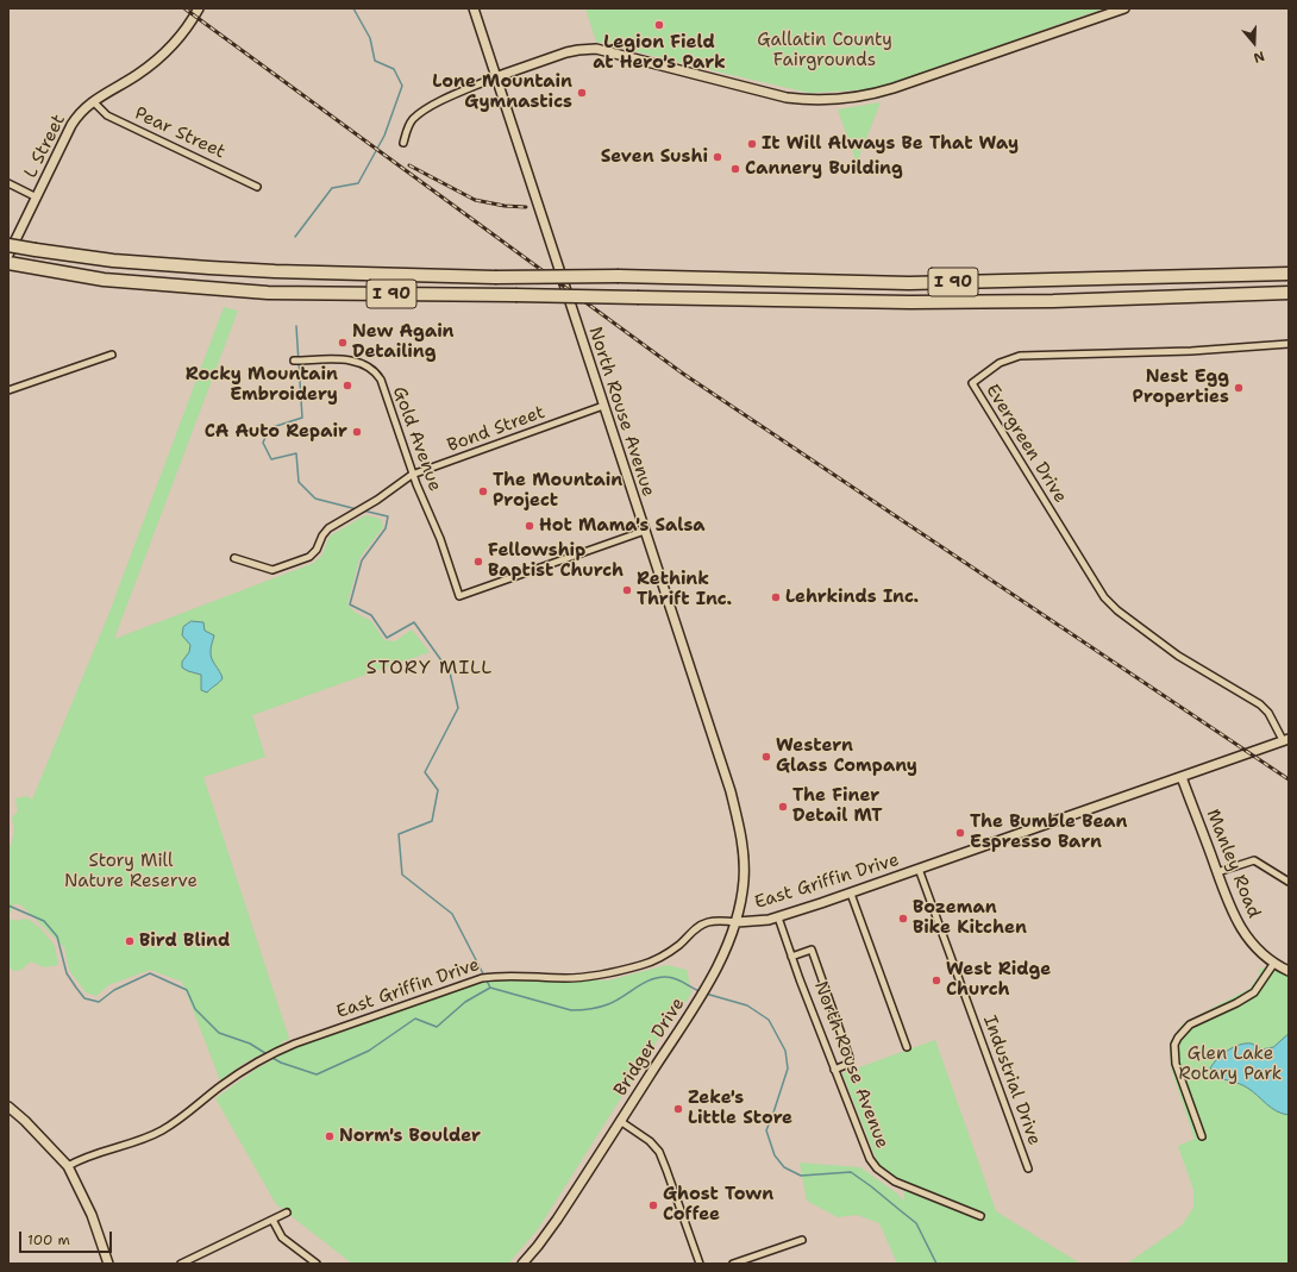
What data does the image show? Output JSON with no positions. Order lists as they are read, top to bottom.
{
  "streets": {
    "highway": ["I 90"],
    "main road": [
      "L Street",
      "North Rouse Avenue",
      "Manley Road",
      "East Griffin Drive",
      "Bridger Drive"
    ],
    "street": [
      "Pear Street",
      "Bond Street",
      "Gold Avenue",
      "Evergreen Drive",
      "Industrial Drive"
    ]
  },
  "crossings": [
    ["Pear Street", "L Street"],
    ["North Rouse Avenue", "Bond Street"],
    ["North Rouse Avenue", "Gold Avenue"],
    ["North Rouse Avenue", "East Griffin Drive"],
    ["North Rouse Avenue", "Bridger Drive"],
    ["Bond Street", "Gold Avenue"],
    ["Evergreen Drive", "East Griffin Drive"],
    ["Manley Road", "East Griffin Drive"],
    ["East Griffin Drive", "Bridger Drive"],
    ["East Griffin Drive", "Industrial Drive"]
  ],
  "districts": ["STORY MILL"],
  "parks": ["Gallatin County Fairgrounds", "Story Mill Nature Reserve", "Glen Lake Rotary Park"],
  "places": [
    "Legion Field at Hero's Park",
    "Lone Mountain Gymnastics",
    "It Will Always Be That Way",
    "Seven Sushi",
    "Cannery Building",
    "New Again Detailing",
    "Rocky Mountain Embroidery",
    "Nest Egg Properties",
    "CA Auto Repair",
    "The Mountain Project",
    "Hot Mama's Salsa",
    "Fellowship Baptist Church",
    "Rethink Thrift Inc.",
    "Lehrkinds Inc.",
    "Western Glass Company",
    "The Finer Detail MT",
    "The Bumble Bean Espresso Barn",
    "Bozeman Bike Kitchen",
    "Bird Blind",
    "West Ridge Church",
    "Zeke's Little Store",
    "Norm's Boulder",
    "Ghost Town Coffee"
  ],
  "scale_bar": "100 m",
  "north": "bottom"
}
